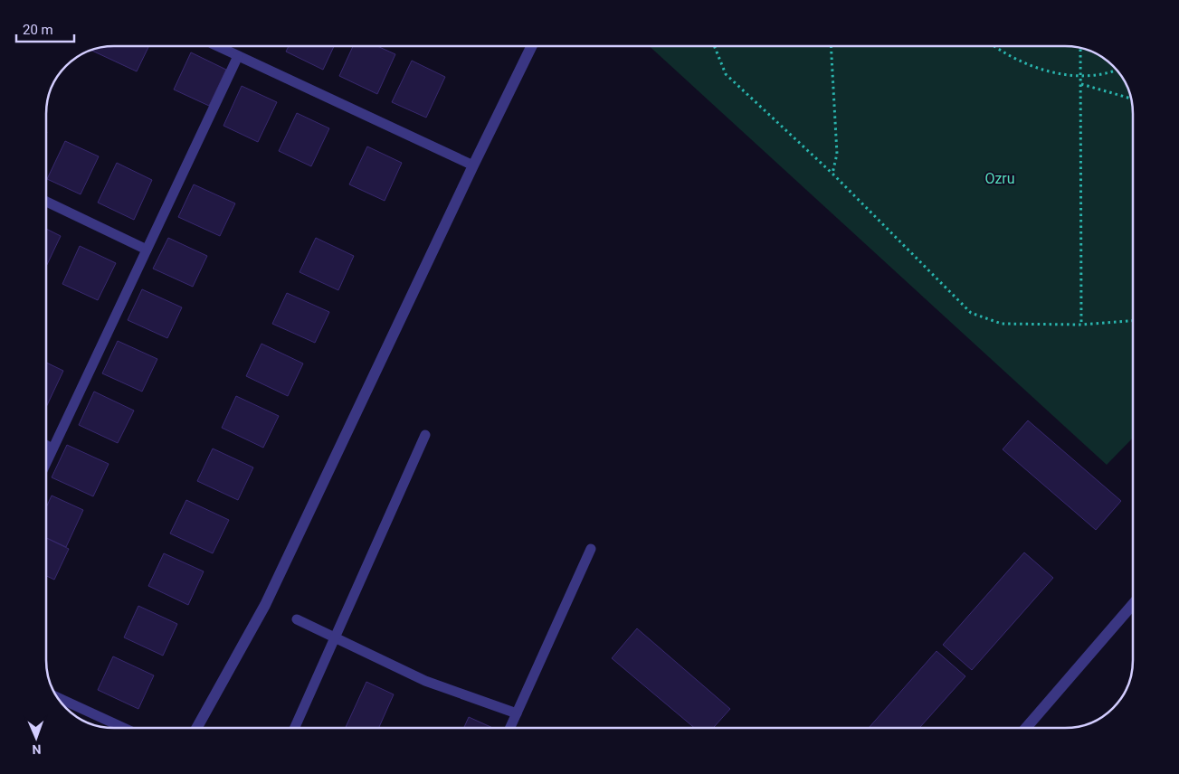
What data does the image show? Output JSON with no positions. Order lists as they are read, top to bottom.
{
  "parks": ["Ozru"],
  "scale_bar": "20 m",
  "north": "bottom"
}
